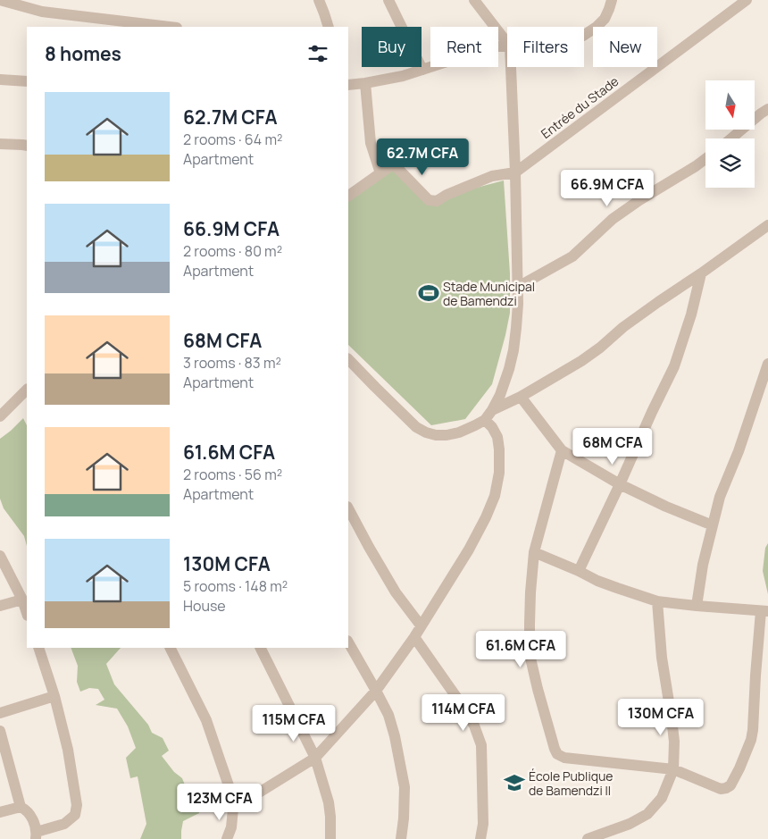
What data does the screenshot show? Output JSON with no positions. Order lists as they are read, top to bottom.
{
  "streets": {
    "street": ["Entrée du Stade"]
  },
  "places": {
    "sports": ["Stade Municipal de Bamendzi"],
    "school or university": ["École Publique de Bamendzi II"]
  },
  "north": "bottom",
  "page": {
    "chip": [
      "Buy",
      "Rent",
      "Filters",
      "New"
    ],
    "heading": "8 homes",
    "list": [
      {
        "name": "62.7M CFA",
        "note": "2 rooms · 64 m² · Apartment"
      },
      {
        "name": "66.9M CFA",
        "note": "2 rooms · 80 m² · Apartment"
      },
      {
        "name": "68M CFA",
        "note": "3 rooms · 83 m² · Apartment"
      },
      {
        "name": "61.6M CFA",
        "note": "2 rooms · 56 m² · Apartment"
      },
      {
        "name": "130M CFA",
        "note": "5 rooms · 148 m² · House"
      }
    ],
    "price": [
      "62.7M CFA",
      "66.9M CFA",
      "68M CFA",
      "61.6M CFA",
      "114M CFA",
      "130M CFA",
      "115M CFA",
      "123M CFA"
    ]
  }
}
